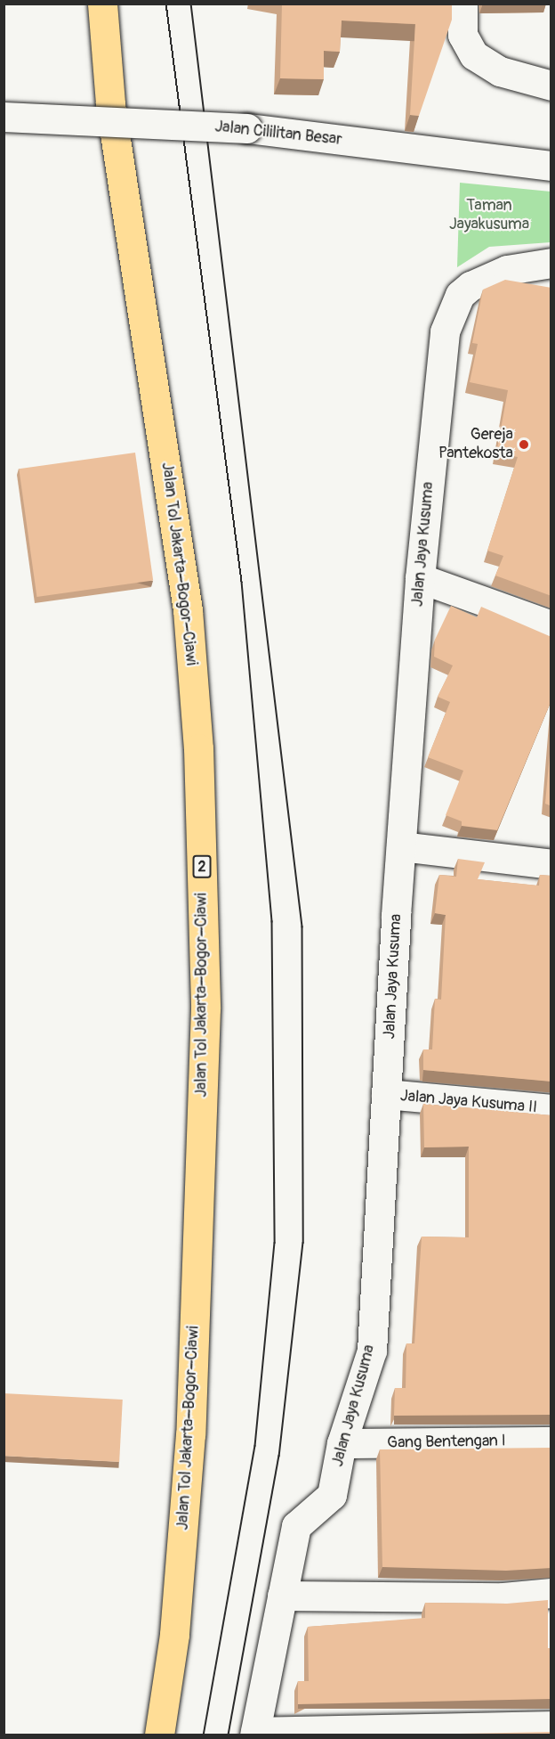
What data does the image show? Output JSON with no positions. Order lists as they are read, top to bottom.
{
  "streets": {
    "highway": ["Jalan Tol Jakarta–Bogor–Ciawi", "2"],
    "street": [
      "Jalan Cililitan Besar",
      "Jalan Jaya Kusuma",
      "Jalan Jaya Kusuma II",
      "Gang Bentengan I"
    ]
  },
  "crossings": [
    ["Jalan Jaya Kusuma", "Jalan Jaya Kusuma II"],
    ["Jalan Jaya Kusuma", "Gang Bentengan I"]
  ],
  "parks": ["Taman Jayakusuma"],
  "places": ["Gereja Pantekosta"]
}
